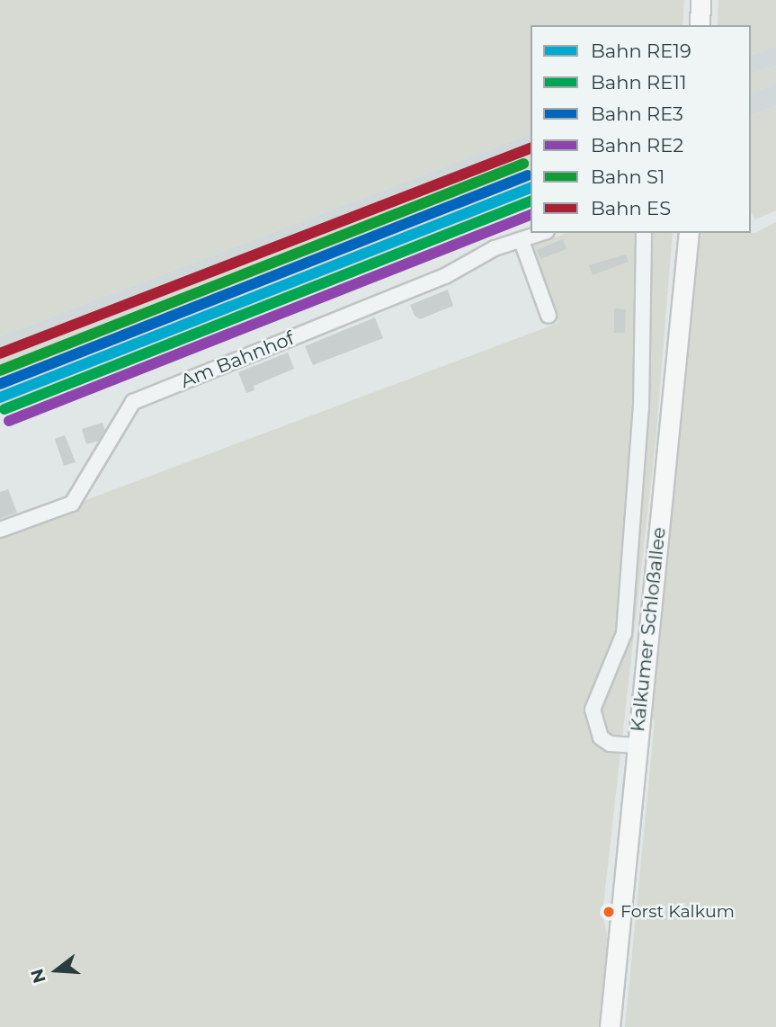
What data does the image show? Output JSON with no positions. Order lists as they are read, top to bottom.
{
  "streets": {
    "main road": ["Kalkumer Schloßallee"],
    "street": ["Am Bahnhof"]
  },
  "places": ["Forst Kalkum"],
  "lines": [
    "rail line ES",
    "rail line S1",
    "rail line RE3",
    "rail line RE19",
    "rail line RE11",
    "rail line RE2"
  ],
  "legend": [
    "Bahn RE19",
    "Bahn RE11",
    "Bahn RE3",
    "Bahn RE2",
    "Bahn S1",
    "Bahn ES"
  ],
  "north": "left"
}
